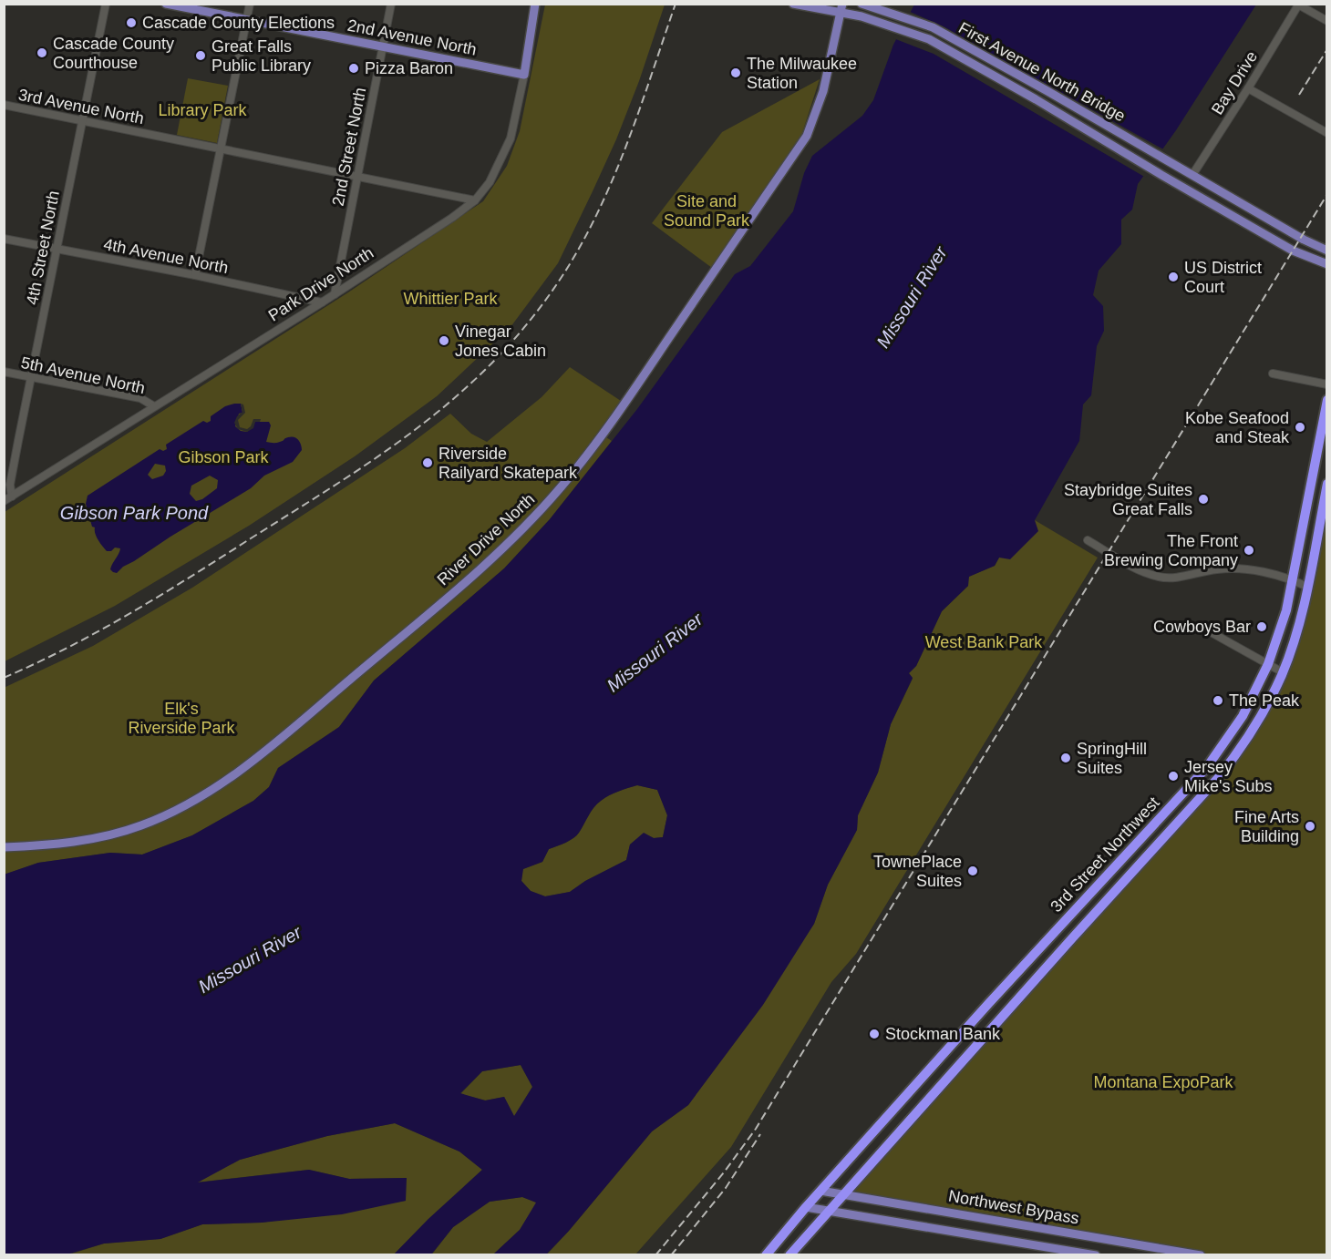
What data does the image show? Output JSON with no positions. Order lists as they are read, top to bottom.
{
  "streets": {
    "highway": ["3rd Street Northwest"],
    "main road": [
      "2nd Avenue North",
      "First Avenue North Bridge",
      "Park Drive North",
      "River Drive North",
      "Northwest Bypass"
    ],
    "street": [
      "Bay Drive",
      "3rd Avenue North",
      "2nd Street North",
      "4th Street North",
      "4th Avenue North",
      "5th Avenue North"
    ]
  },
  "crossings": [
    ["2nd Avenue North", "2nd Street North"],
    ["2nd Avenue North", "Park Drive North"],
    ["First Avenue North Bridge", "Bay Drive"],
    ["First Avenue North Bridge", "River Drive North"],
    ["3rd Avenue North", "2nd Street North"],
    ["3rd Avenue North", "4th Street North"],
    ["3rd Avenue North", "Park Drive North"],
    ["2nd Street North", "Park Drive North"],
    ["4th Street North", "4th Avenue North"],
    ["4th Street North", "Park Drive North"],
    ["4th Street North", "5th Avenue North"],
    ["4th Avenue North", "Park Drive North"],
    ["Park Drive North", "5th Avenue North"],
    ["3rd Street Northwest", "Northwest Bypass"]
  ],
  "water": ["Missouri River", "Gibson Park Pond"],
  "parks": [
    "Library Park",
    "Site and Sound Park",
    "Whittier Park",
    "Gibson Park",
    "West Bank Park",
    "Elk's Riverside Park",
    "Montana ExpoPark"
  ],
  "places": [
    "Cascade County Elections",
    "Cascade County Courthouse",
    "Great Falls Public Library",
    "Pizza Baron",
    "The Milwaukee Station",
    "US District Court",
    "Vinegar Jones Cabin",
    "Kobe Seafood and Steak",
    "Riverside Railyard Skatepark",
    "Staybridge Suites Great Falls",
    "The Front Brewing Company",
    "Cowboys Bar",
    "The Peak",
    "SpringHill Suites",
    "Jersey Mike's Subs",
    "Fine Arts Building",
    "TownePlace Suites",
    "Stockman Bank"
  ]
}
